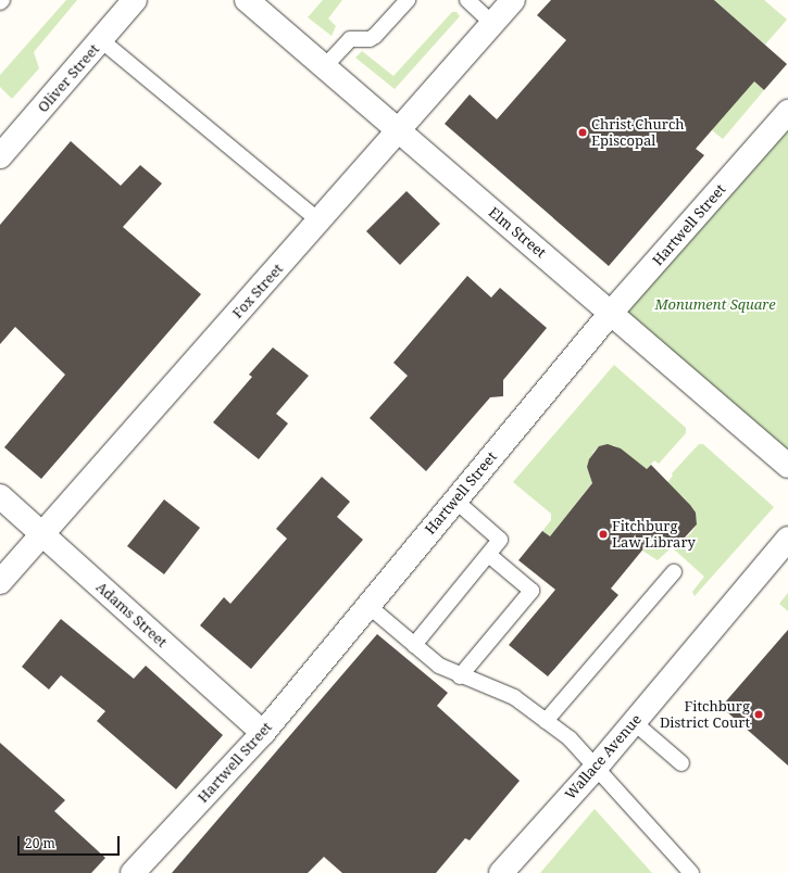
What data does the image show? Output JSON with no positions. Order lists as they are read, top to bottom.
{
  "streets": {
    "street": [
      "Oliver Street",
      "Hartwell Street",
      "Elm Street",
      "Fox Street",
      "Adams Street",
      "Wallace Avenue"
    ]
  },
  "crossings": [
    ["Hartwell Street", "Elm Street"],
    ["Hartwell Street", "Adams Street"],
    ["Elm Street", "Fox Street"],
    ["Fox Street", "Adams Street"]
  ],
  "parks": ["Monument Square"],
  "places": ["Christ Church Episcopal", "Fitchburg Law Library", "Fitchburg District Court"],
  "scale_bar": "20 m"
}
